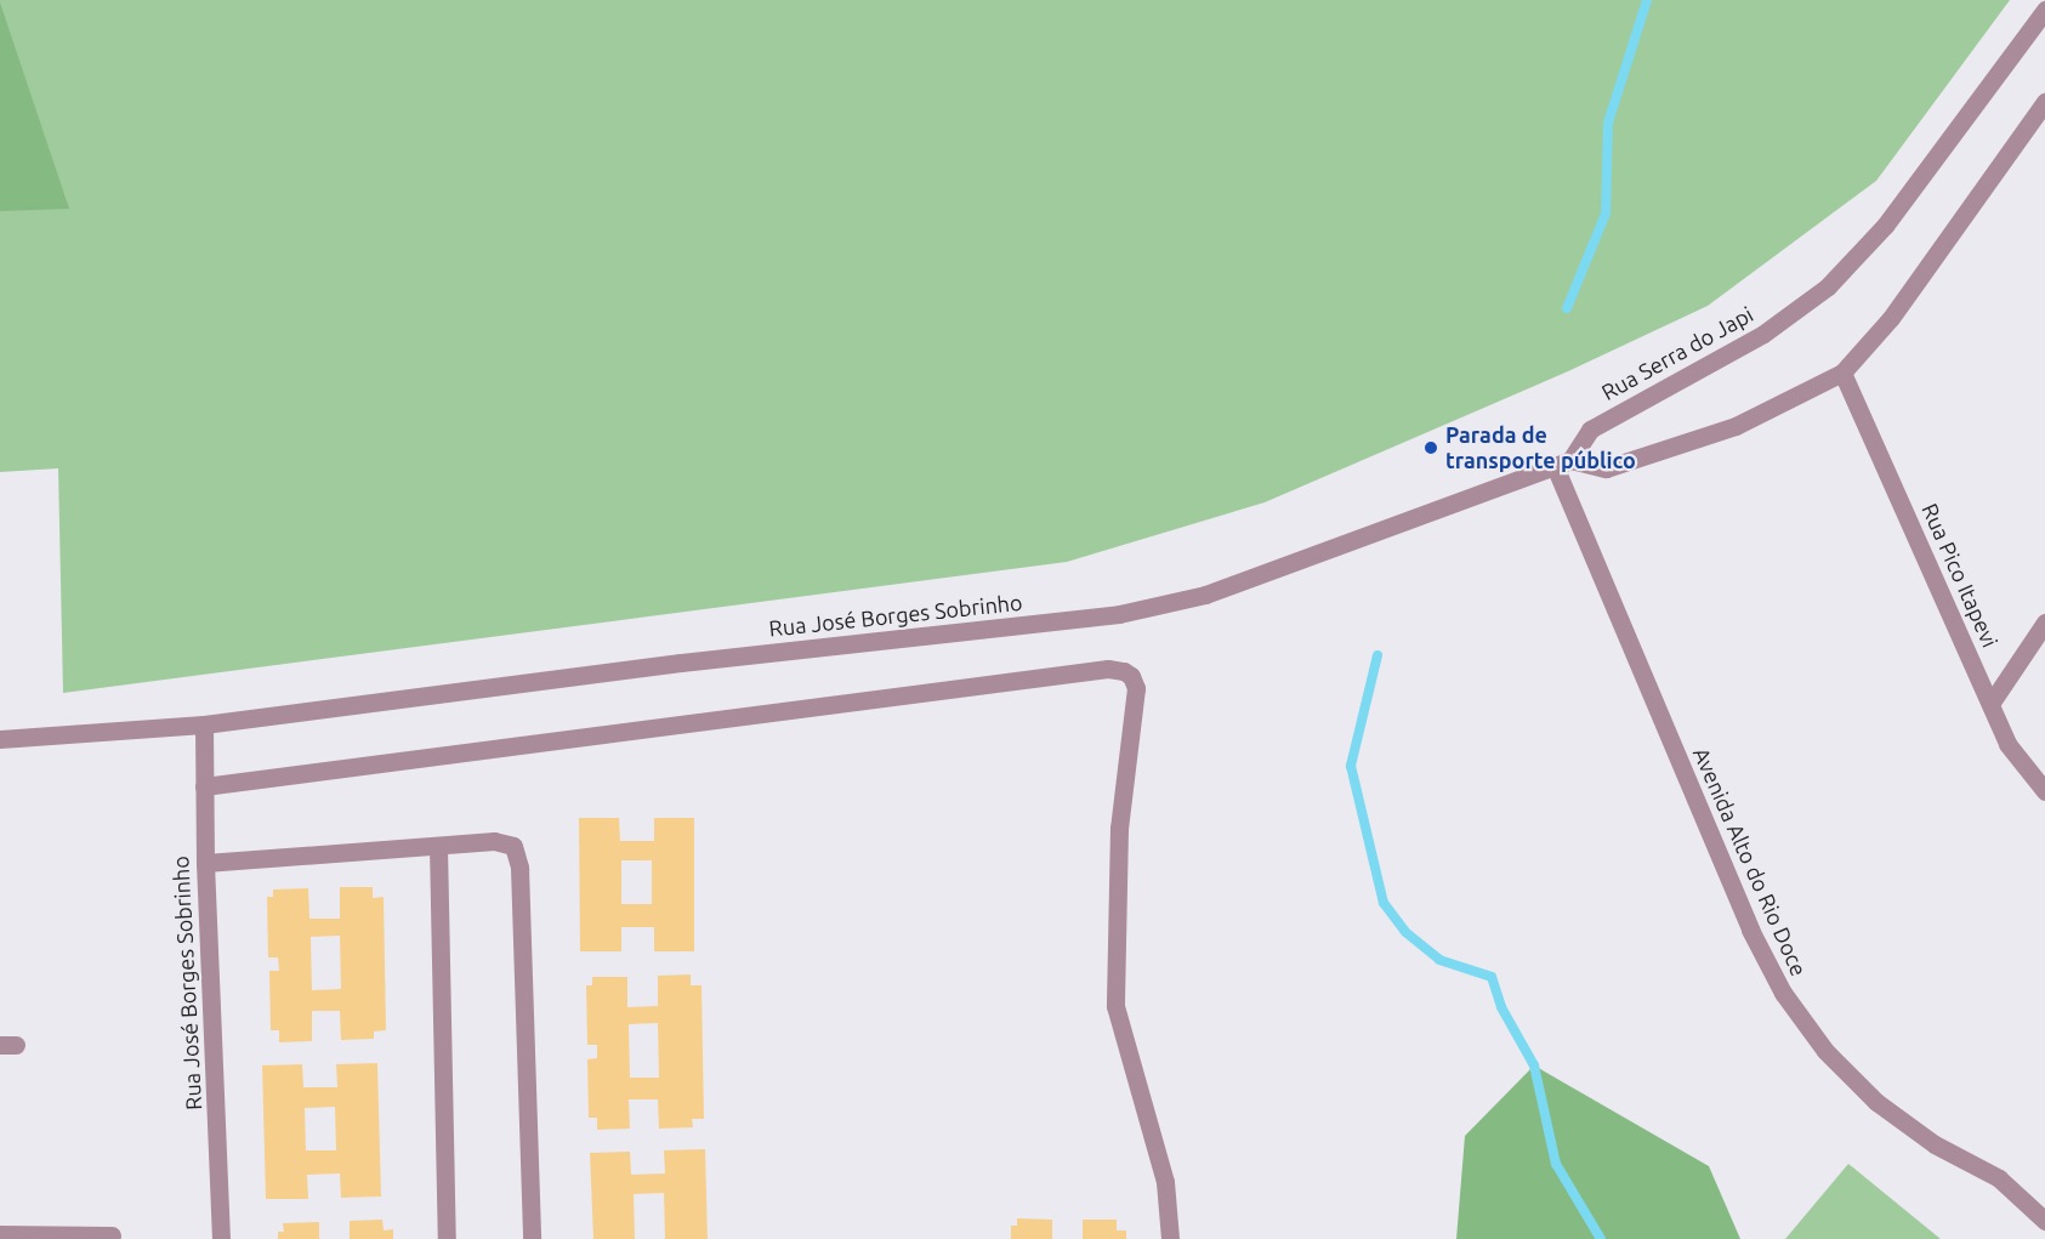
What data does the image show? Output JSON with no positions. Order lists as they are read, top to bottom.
{
  "streets": {
    "street": [
      "Rua Serra do Japi",
      "Rua Pico Itapevi",
      "Rua José Borges Sobrinho",
      "Avenida Alto do Rio Doce"
    ]
  },
  "crossings": [
    ["Rua Serra do Japi", "Rua José Borges Sobrinho"],
    ["Rua Serra do Japi", "Avenida Alto do Rio Doce"],
    ["Rua José Borges Sobrinho", "Avenida Alto do Rio Doce"]
  ],
  "places": ["Parada de transporte público"]
}
